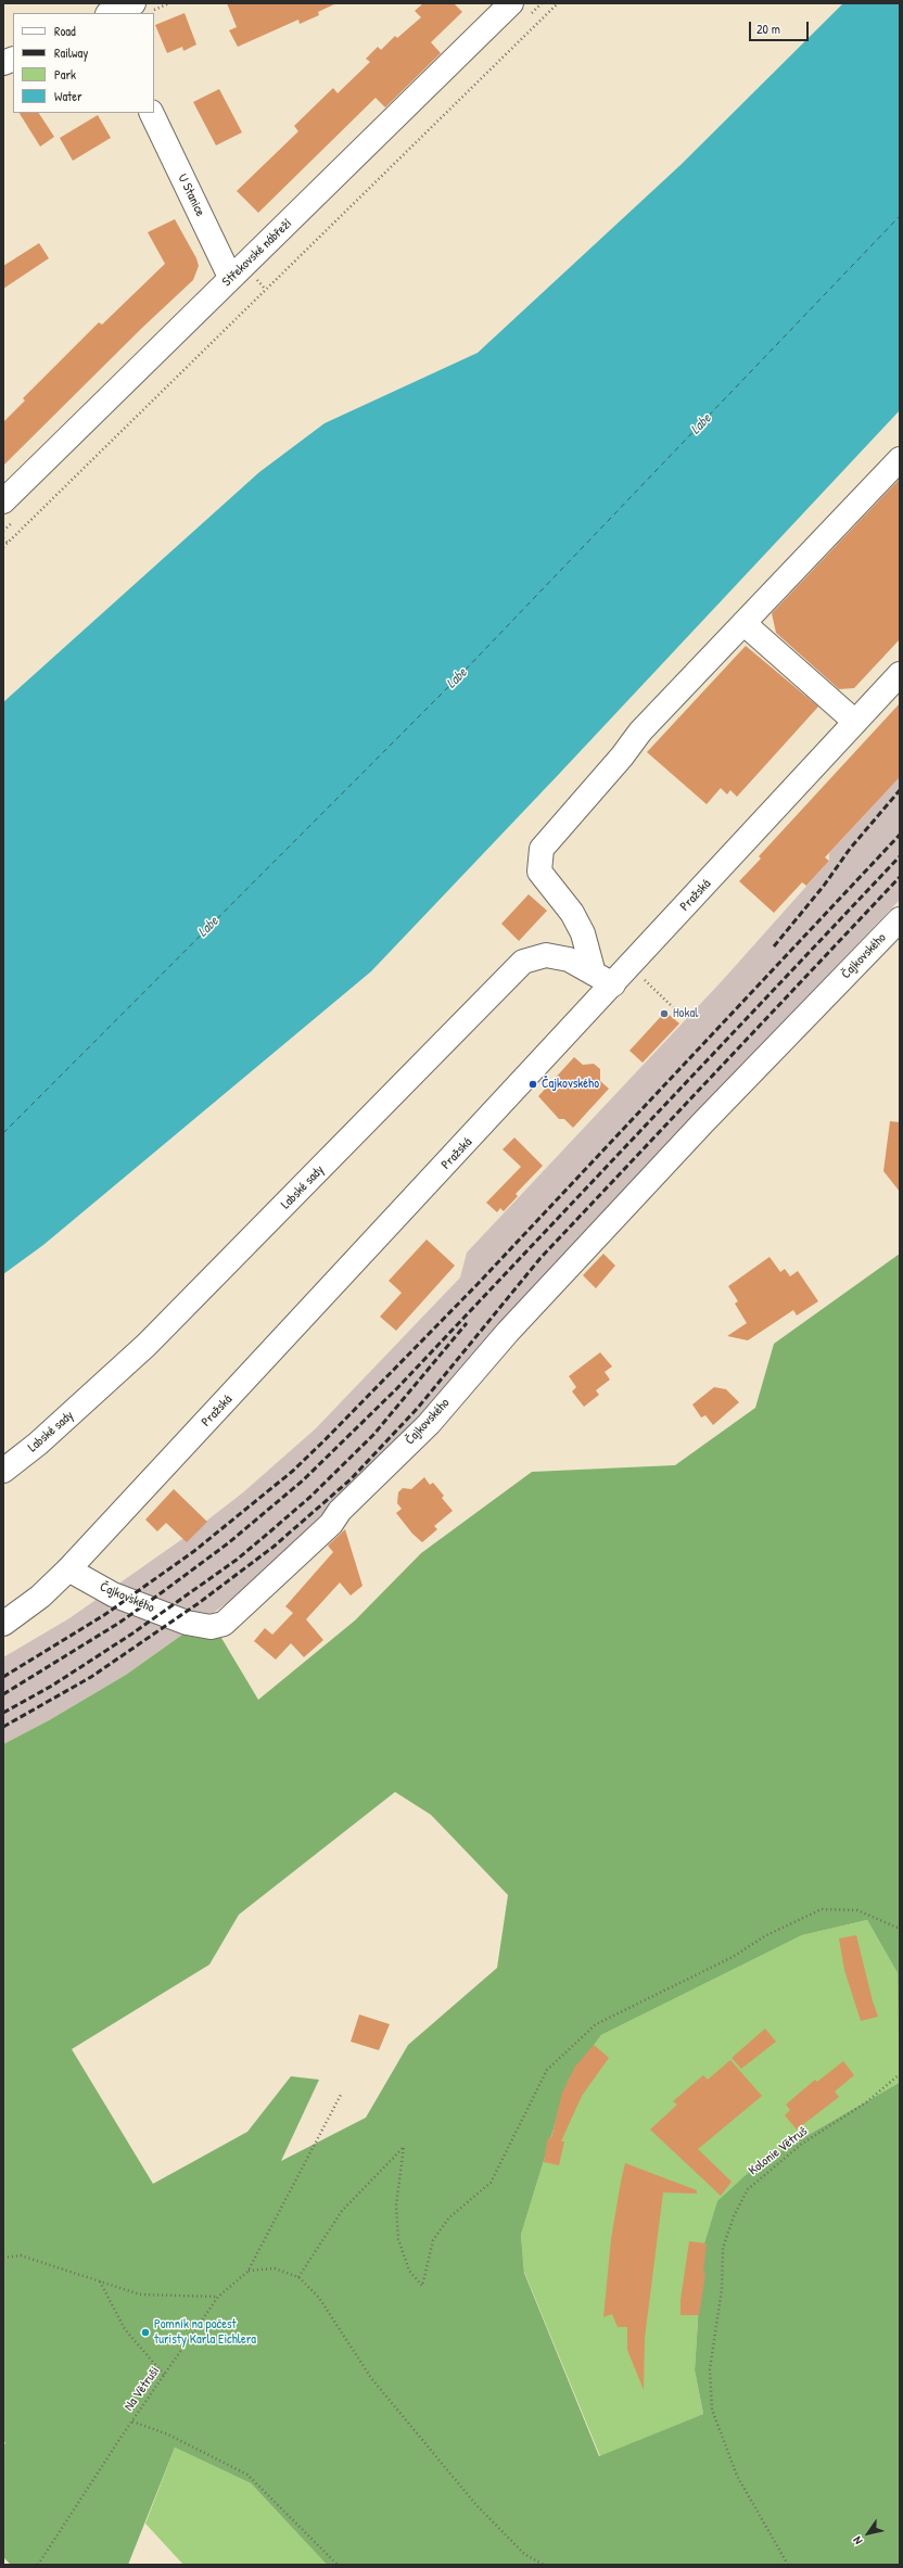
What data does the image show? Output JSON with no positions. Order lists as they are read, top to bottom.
{
  "streets": {
    "street": [
      "U Stanice",
      "Střekovské nábřeží",
      "Pražská",
      "Čajkovského",
      "Labské sady"
    ],
    "path": ["Kolonie Větruš", "Na Větruši"]
  },
  "crossings": [
    ["U Stanice", "Střekovské nábřeží"],
    ["Pražská", "Čajkovského"],
    ["Pražská", "Labské sady"]
  ],
  "water": ["Labe"],
  "places": ["Hokal", "Čajkovského", "Pomník na počest turisty Karla Eichlera"],
  "legend": [
    "Road",
    "Railway",
    "Park",
    "Water"
  ],
  "scale_bar": "20 m",
  "north": "bottom left"
}
